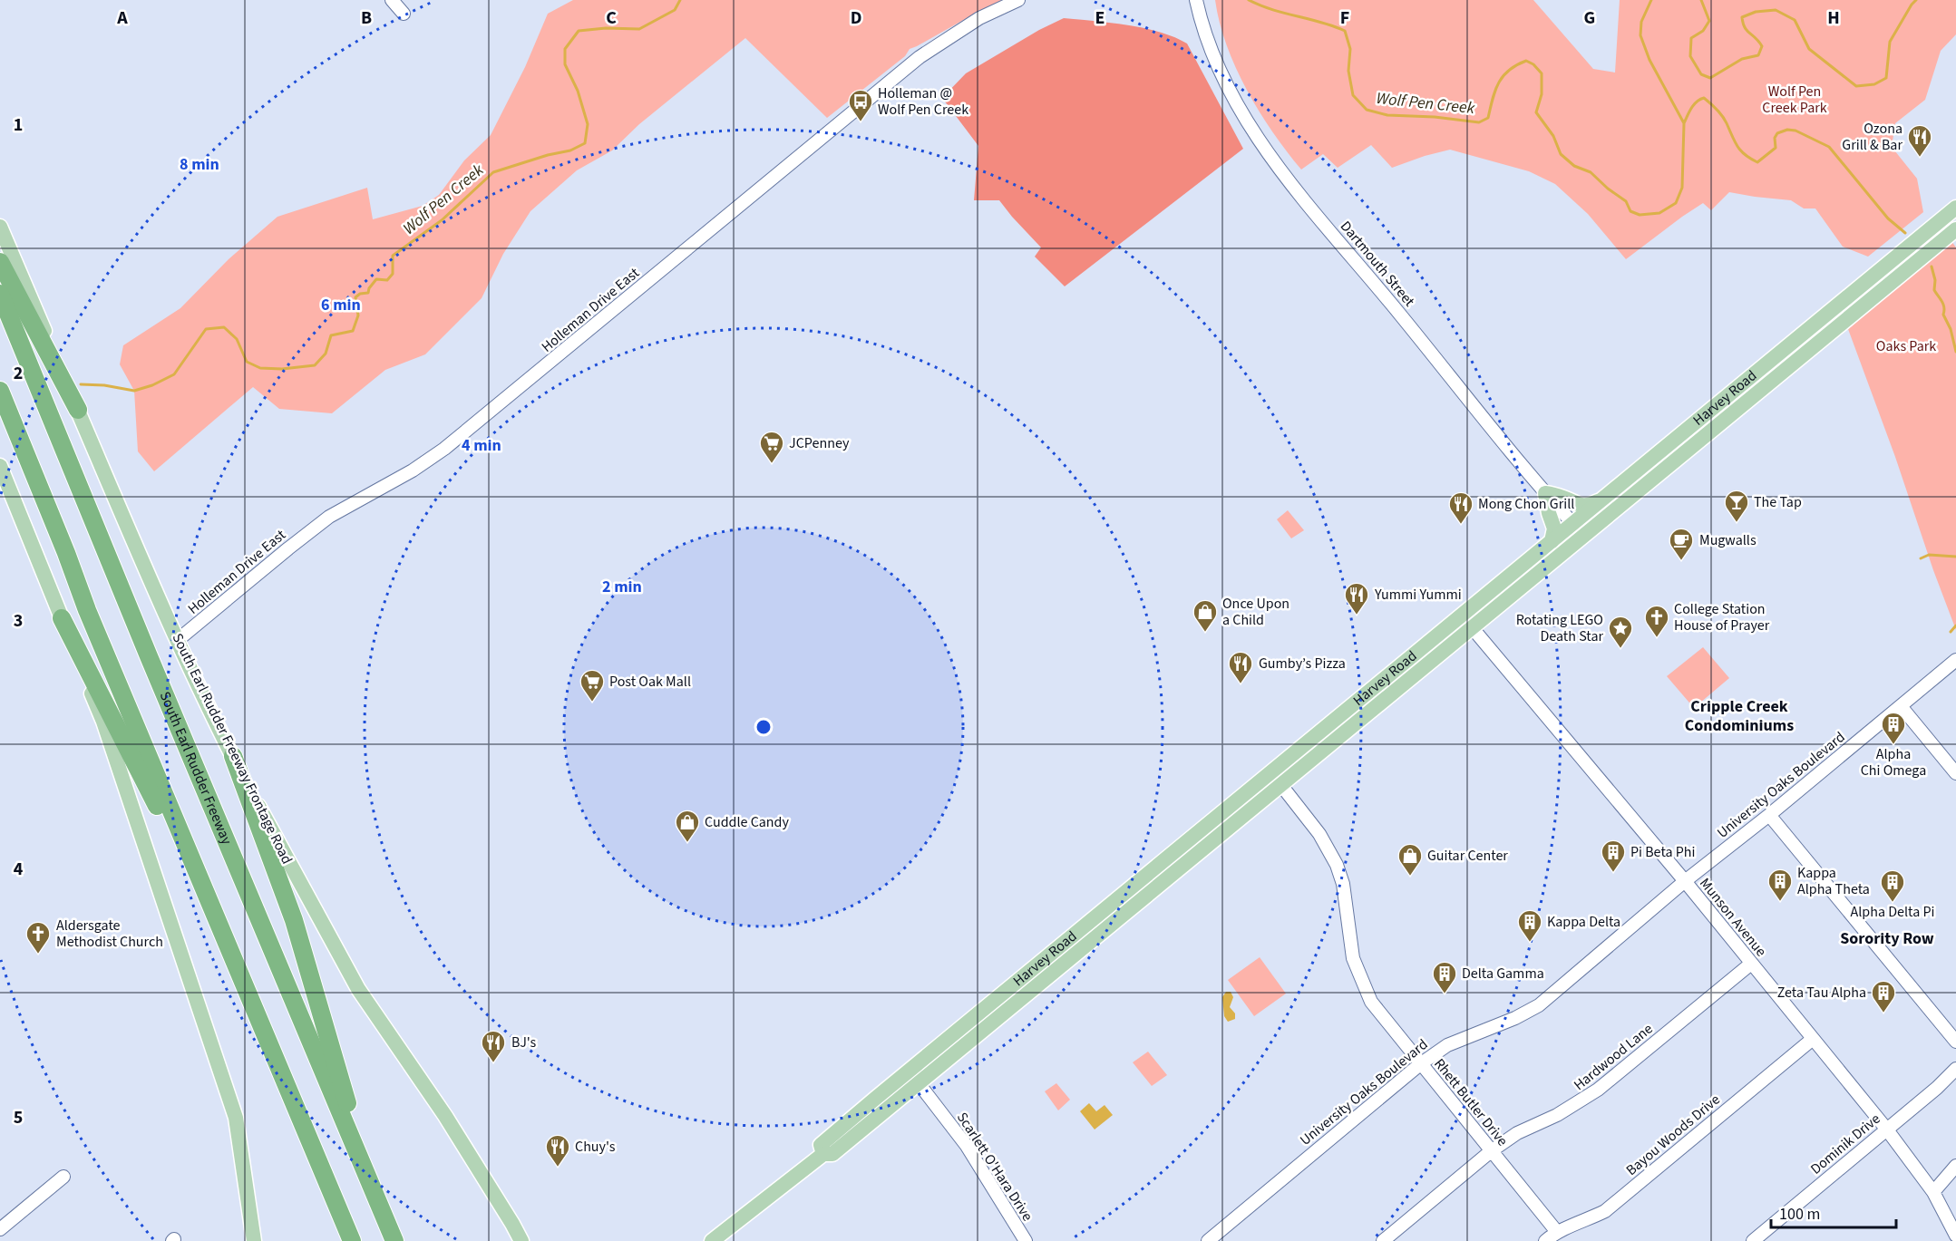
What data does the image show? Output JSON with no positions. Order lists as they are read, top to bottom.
{
  "streets": {
    "highway": ["South Earl Rudder Freeway"],
    "main road": ["Harvey Road", "South Earl Rudder Freeway Frontage Road"],
    "street": [
      "Dartmouth Street",
      "Holleman Drive East",
      "University Oaks Boulevard",
      "Munson Avenue",
      "Hardwood Lane",
      "Rhett Butler Drive",
      "Bayou Woods Drive",
      "Dominik Drive",
      "Scarlett O'Hara Drive"
    ]
  },
  "crossings": [
    ["Dartmouth Street", "Harvey Road"],
    ["Holleman Drive East", "South Earl Rudder Freeway Frontage Road"],
    ["Harvey Road", "Munson Avenue"],
    ["Harvey Road", "Rhett Butler Drive"],
    ["Harvey Road", "Scarlett O'Hara Drive"],
    ["University Oaks Boulevard", "Munson Avenue"],
    ["University Oaks Boulevard", "Rhett Butler Drive"],
    ["Munson Avenue", "Hardwood Lane"],
    ["Munson Avenue", "Bayou Woods Drive"],
    ["Munson Avenue", "Dominik Drive"],
    ["Hardwood Lane", "Rhett Butler Drive"],
    ["Rhett Butler Drive", "Bayou Woods Drive"]
  ],
  "districts": ["Cripple Creek Condominiums", "Sorority Row"],
  "water": ["Wolf Pen Creek"],
  "parks": ["Wolf Pen Creek Park", "Oaks Park"],
  "places": {
    "bus stop": ["Holleman @ Wolf Pen Creek"],
    "restaurant": [
      "Ozona Grill & Bar",
      "Mong Chon Grill",
      "Yummi Yummi",
      "Gumby’s Pizza",
      "BJ's",
      "Chuy's"
    ],
    "supermarket": ["JCPenney", "Post Oak Mall"],
    "bar": ["The Tap"],
    "cafe": ["Mugwalls"],
    "shop": ["Once Upon a Child", "Cuddle Candy", "Guitar Center"],
    "church": ["College Station House of Prayer", "Aldersgate Methodist Church"],
    "place": ["Rotating LEGO Death Star"],
    "building": [
      "Alpha Chi Omega",
      "Pi Beta Phi",
      "Kappa Alpha Theta",
      "Alpha Delta Pi",
      "Kappa Delta",
      "Delta Gamma",
      "Zeta Tau Alpha"
    ]
  },
  "scale_bar": "100 m",
  "grid": {
    "columns": [
      "A",
      "B",
      "C",
      "D",
      "E",
      "F",
      "G",
      "H"
    ],
    "rows": [
      "1",
      "2",
      "3",
      "4",
      "5"
    ]
  },
  "rings": [
    "8 min",
    "6 min",
    "4 min",
    "2 min"
  ]
}
